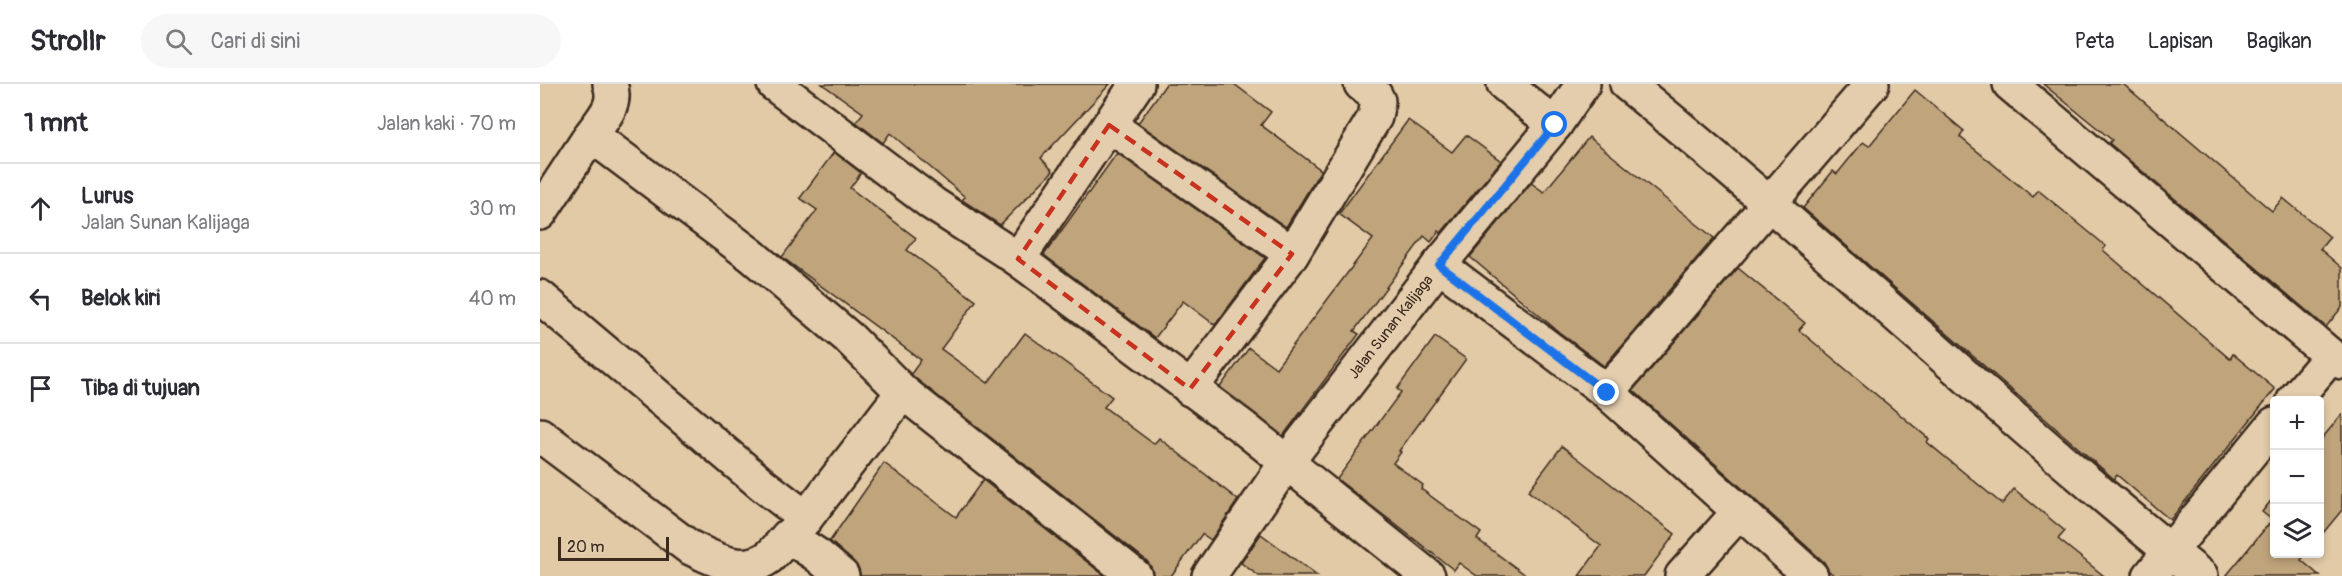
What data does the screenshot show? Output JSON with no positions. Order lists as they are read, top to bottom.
{
  "streets": {
    "street": ["Jalan Sunan Kalijaga"]
  },
  "scale_bar": "20 m",
  "page": {
    "header": "Strollr",
    "search": "Cari di sini",
    "nav": ["Peta", "Lapisan", "Bagikan"],
    "heading": ["1 mnt", "Jalan kaki · 70 m"],
    "list": [
      ["Lurus", "Jalan Sunan Kalijaga", "30 m"],
      ["Belok kiri", "40 m"],
      "Tiba di tujuan"
    ],
    "map_buttons": ["+", "−"],
    "scale": "20 m"
  }
}
